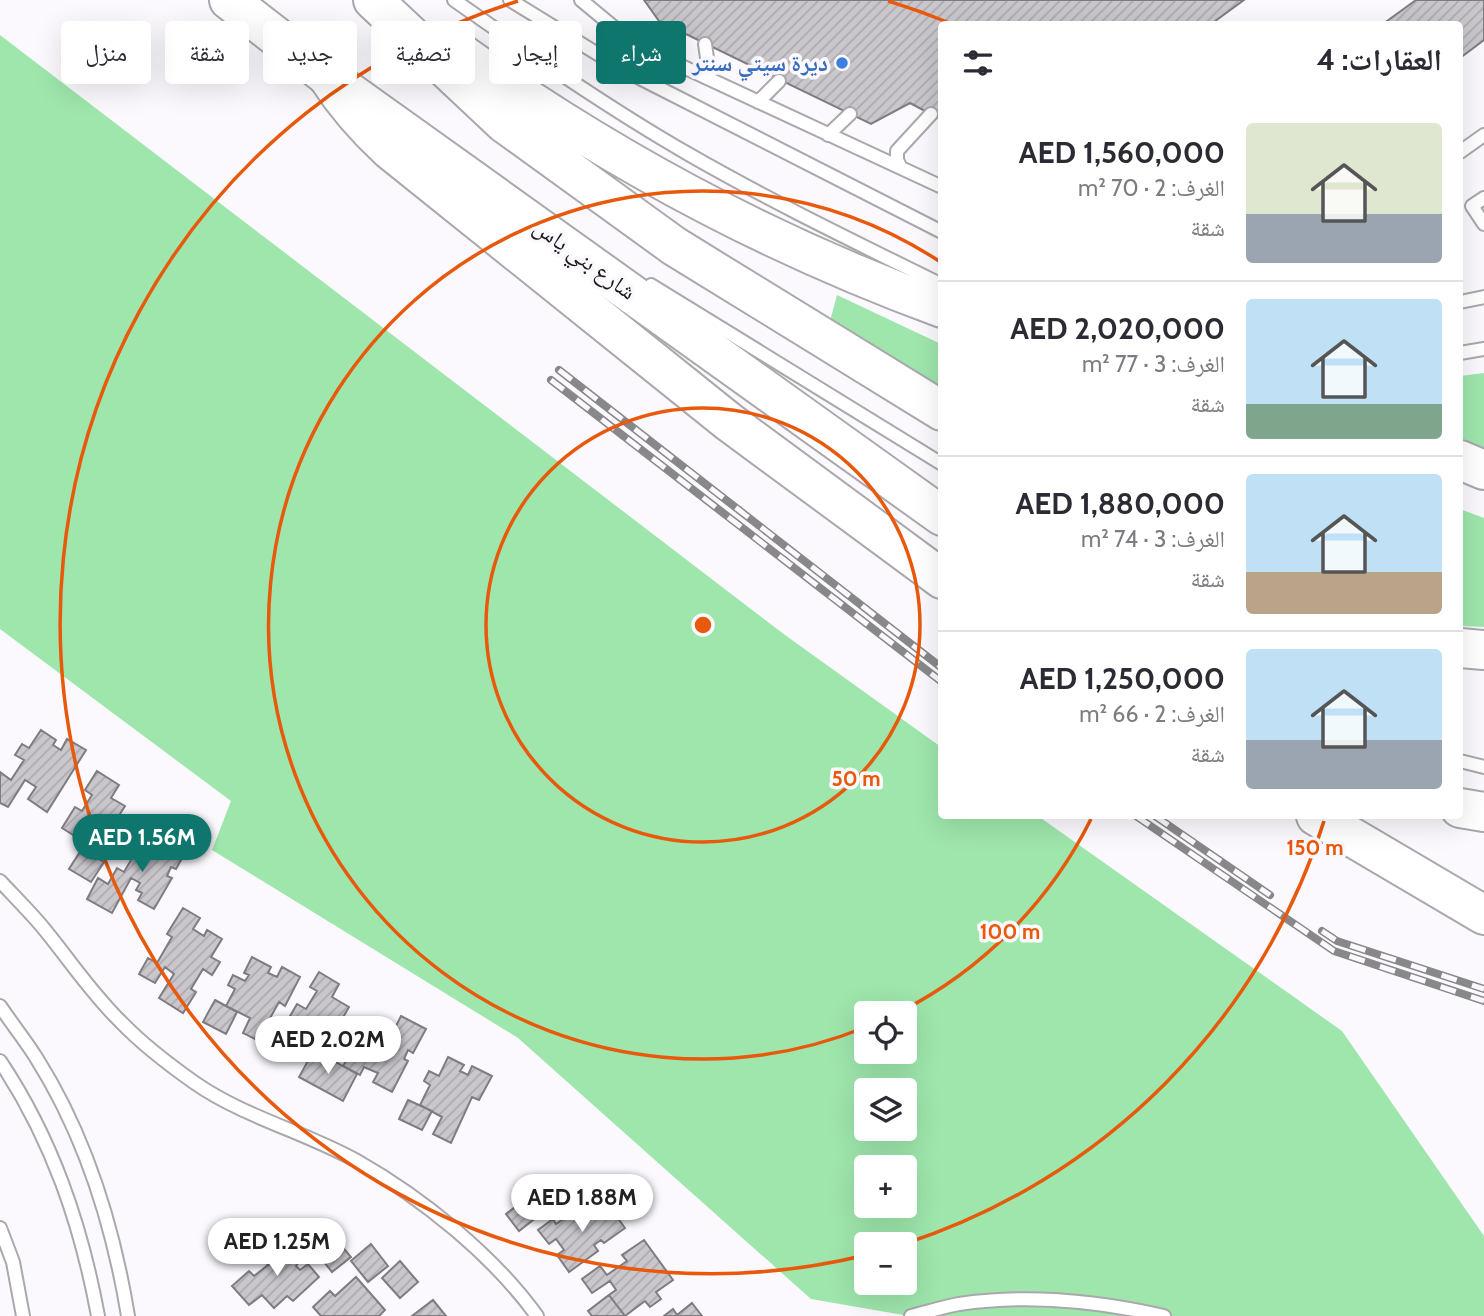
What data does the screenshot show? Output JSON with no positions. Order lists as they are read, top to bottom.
{
  "streets": {
    "main road": ["شارع بني ياس"]
  },
  "places": ["ديرة سيتي سنتر"],
  "page": {
    "chip": [
      "شراء",
      "إيجار",
      "تصفية",
      "جديد",
      "شقة",
      "منزل"
    ],
    "heading": "العقارات: 4",
    "list": [
      {
        "name": "AED 1,560,000",
        "note": "الغرف: 2 · 70 m² · شقة"
      },
      {
        "name": "AED 2,020,000",
        "note": "الغرف: 3 · 77 m² · شقة"
      },
      {
        "name": "AED 1,880,000",
        "note": "الغرف: 3 · 74 m² · شقة"
      },
      {
        "name": "AED 1,250,000",
        "note": "الغرف: 2 · 66 m² · شقة"
      }
    ],
    "price": [
      "AED 1.56M",
      "AED 2.02M",
      "AED 1.88M",
      "AED 1.25M"
    ],
    "map_buttons": ["+", "−"]
  },
  "rings": ["50 m", "150 m", "100 m"]
}
